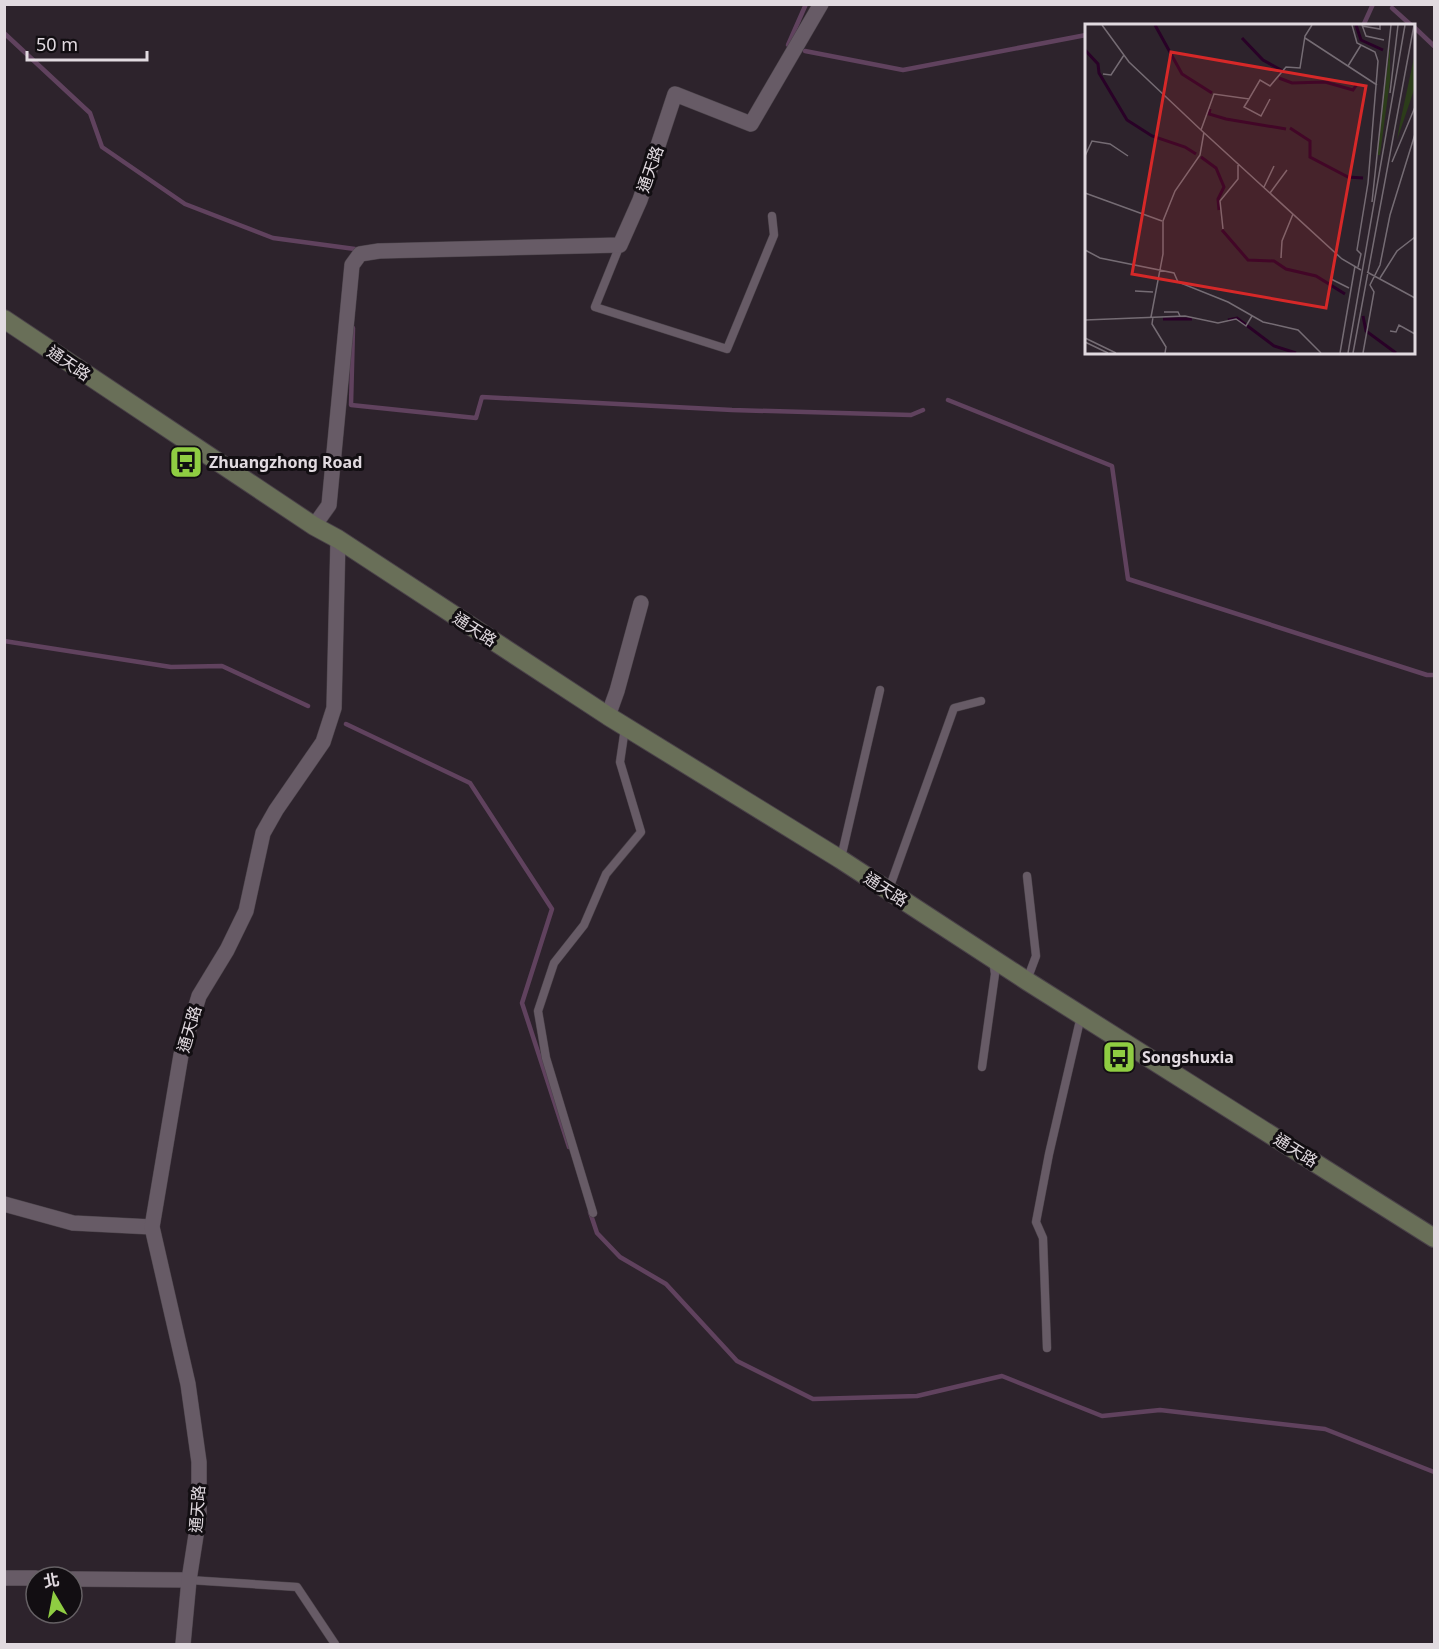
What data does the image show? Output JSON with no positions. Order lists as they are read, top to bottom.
{
  "streets": {
    "street": ["通天路"]
  },
  "places": {
    "bus stop": ["Zhuangzhong Road", "Songshuxia"]
  },
  "scale_bar": "50 m",
  "north": "top"
}
